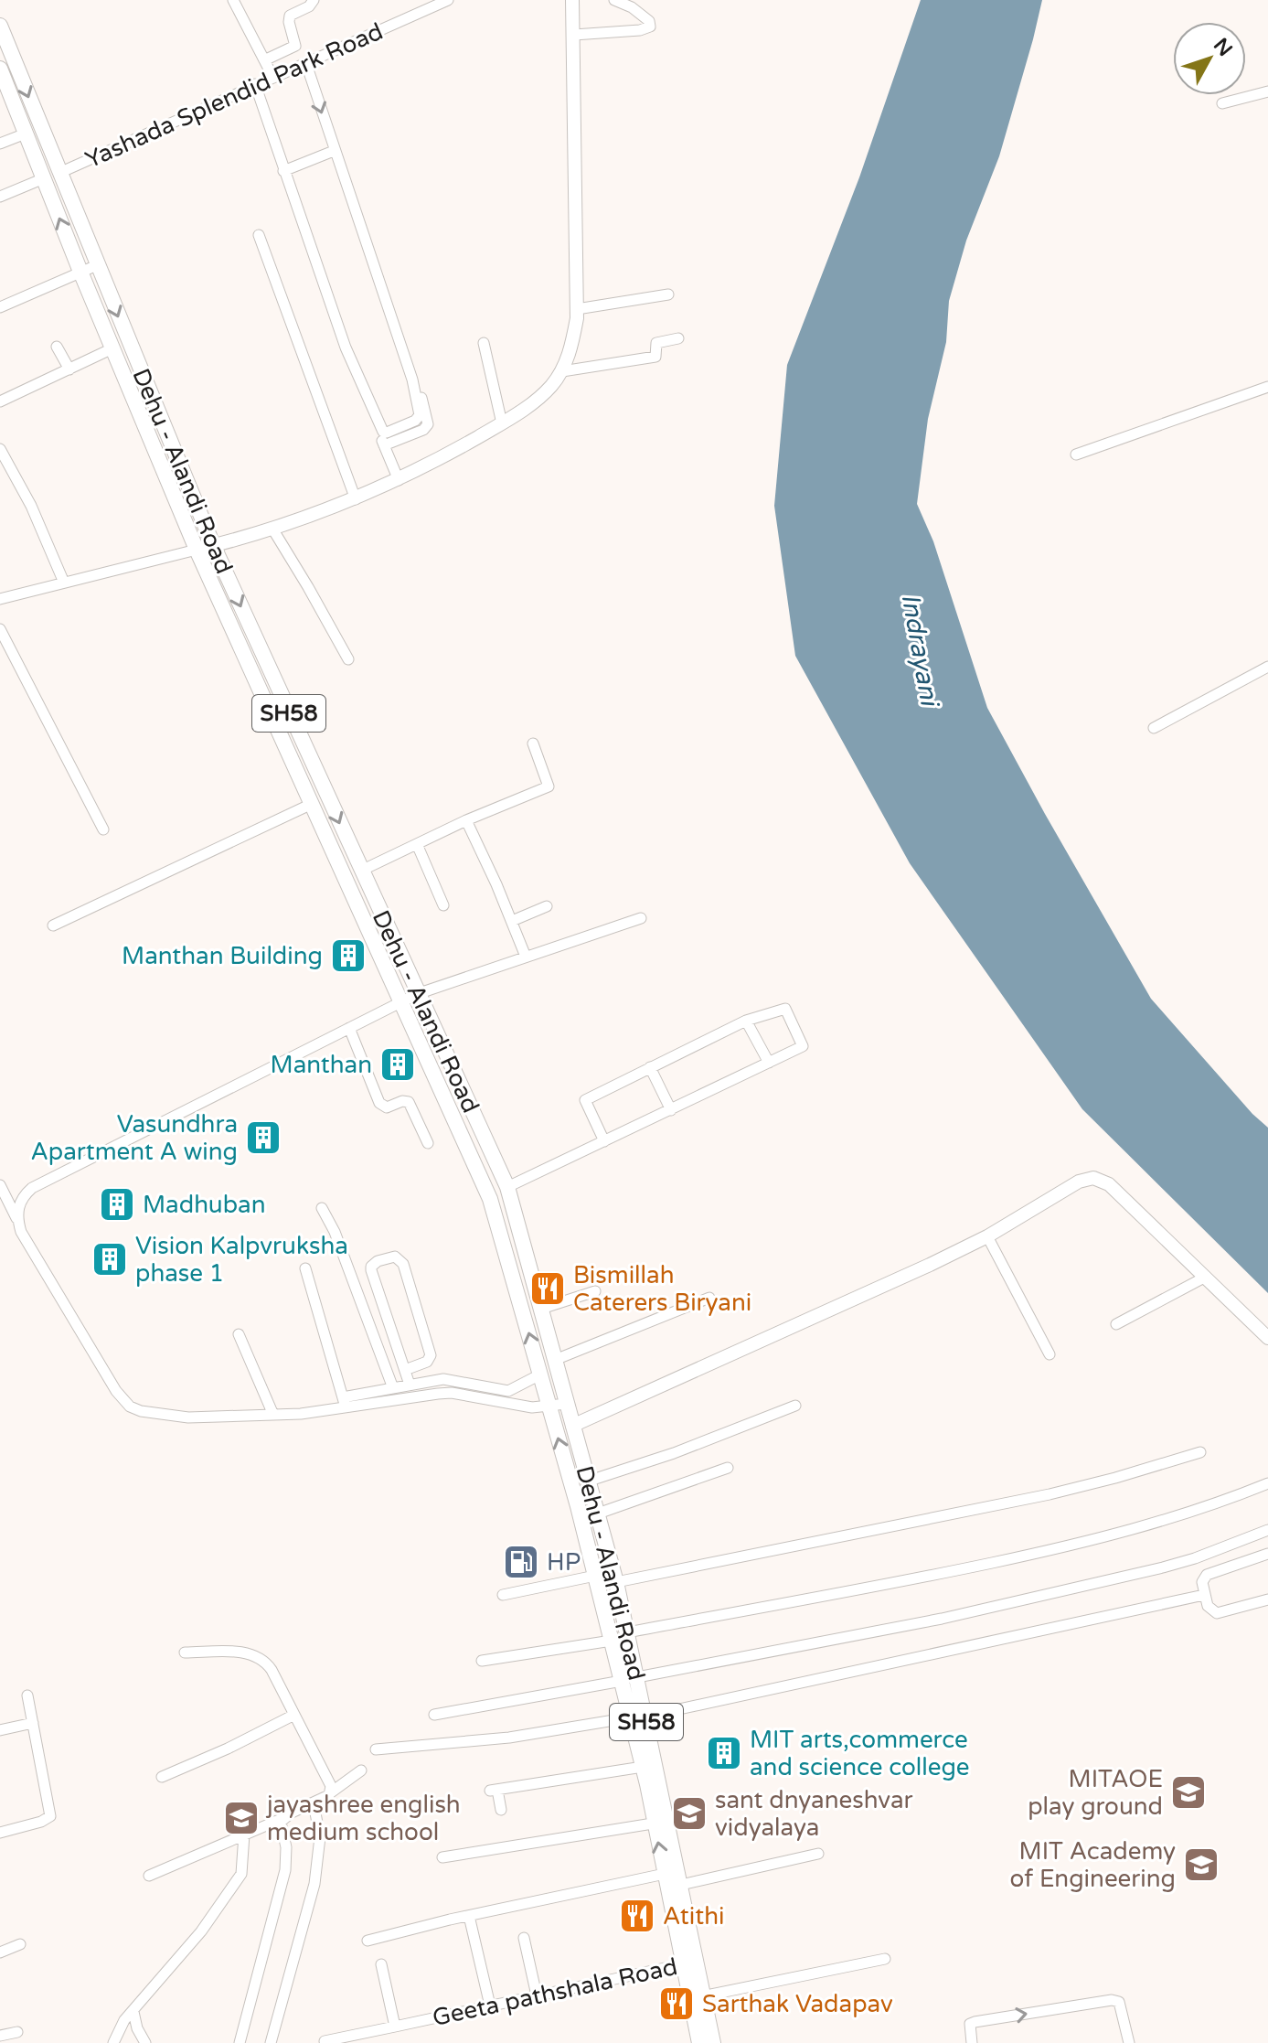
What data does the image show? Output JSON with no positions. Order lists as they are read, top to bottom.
{
  "streets": {
    "main road": ["Dehu - Alandi Road", "SH58"],
    "street": ["Yashada Splendid Park Road", "Geeta pathshala Road"]
  },
  "crossings": [
    ["Yashada Splendid Park Road", "Dehu - Alandi Road"],
    ["Dehu - Alandi Road", "Geeta pathshala Road"]
  ],
  "water": ["Indrayani"],
  "places": {
    "building": [
      "Manthan Building",
      "Manthan",
      "Vasundhra Apartment A wing",
      "Madhuban",
      "Vision Kalpvruksha phase 1",
      "MIT arts,commerce and science college"
    ],
    "restaurant": ["Bismillah Caterers Biryani", "Atithi", "Sarthak Vadapav"],
    "fuel station": ["HP"],
    "school or university": [
      "MITAOE play ground",
      "sant dnyaneshvar vidyalaya",
      "jayashree english medium school",
      "MIT Academy of Engineering"
    ]
  },
  "north": "top right"
}
